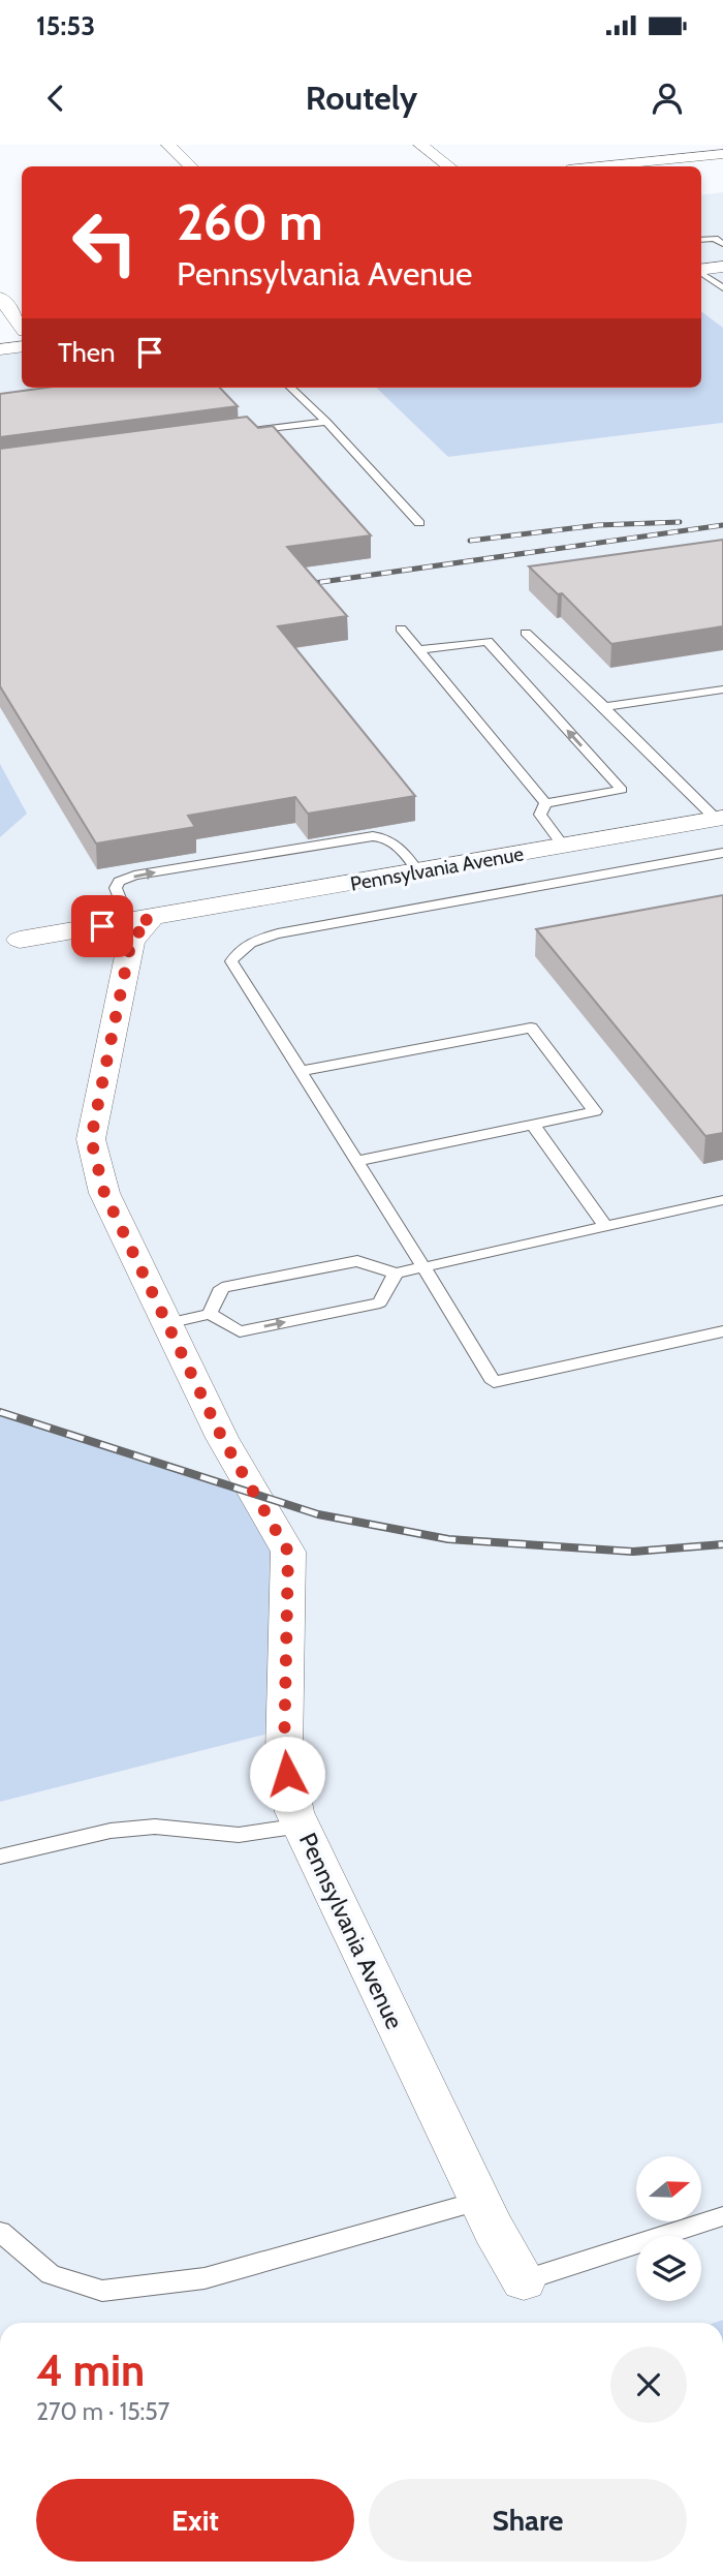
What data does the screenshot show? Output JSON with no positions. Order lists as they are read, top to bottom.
{
  "streets": {
    "street": ["Pennsylvania Avenue"]
  },
  "north": "right",
  "page": {
    "status": "15:53",
    "header": "Routely",
    "turn": ["260 m", "Pennsylvania Avenue"],
    "then": "Then",
    "heading": ["4 min", "270 m · 15:57"],
    "buttons": ["Exit", "Share"]
  }
}
